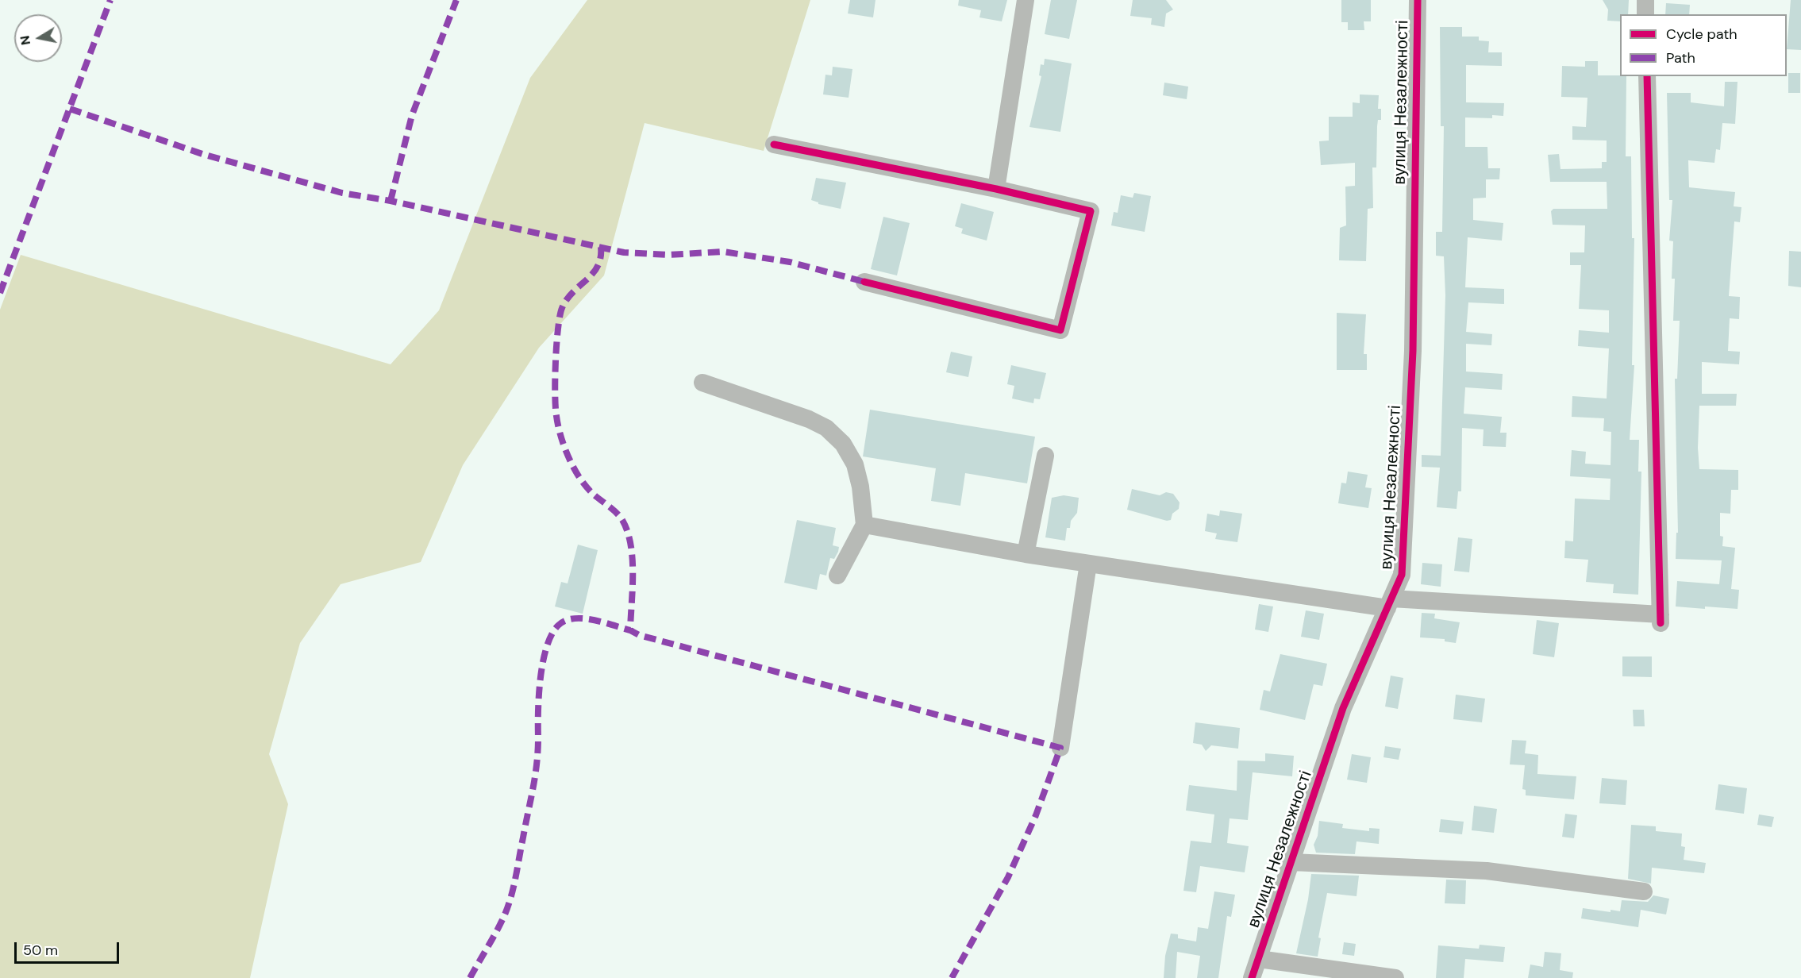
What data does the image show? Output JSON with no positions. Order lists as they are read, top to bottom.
{
  "streets": {
    "street": ["вулиця Незалежності"]
  },
  "legend": ["Cycle path", "Path"],
  "scale_bar": "50 m",
  "north": "left"
}
